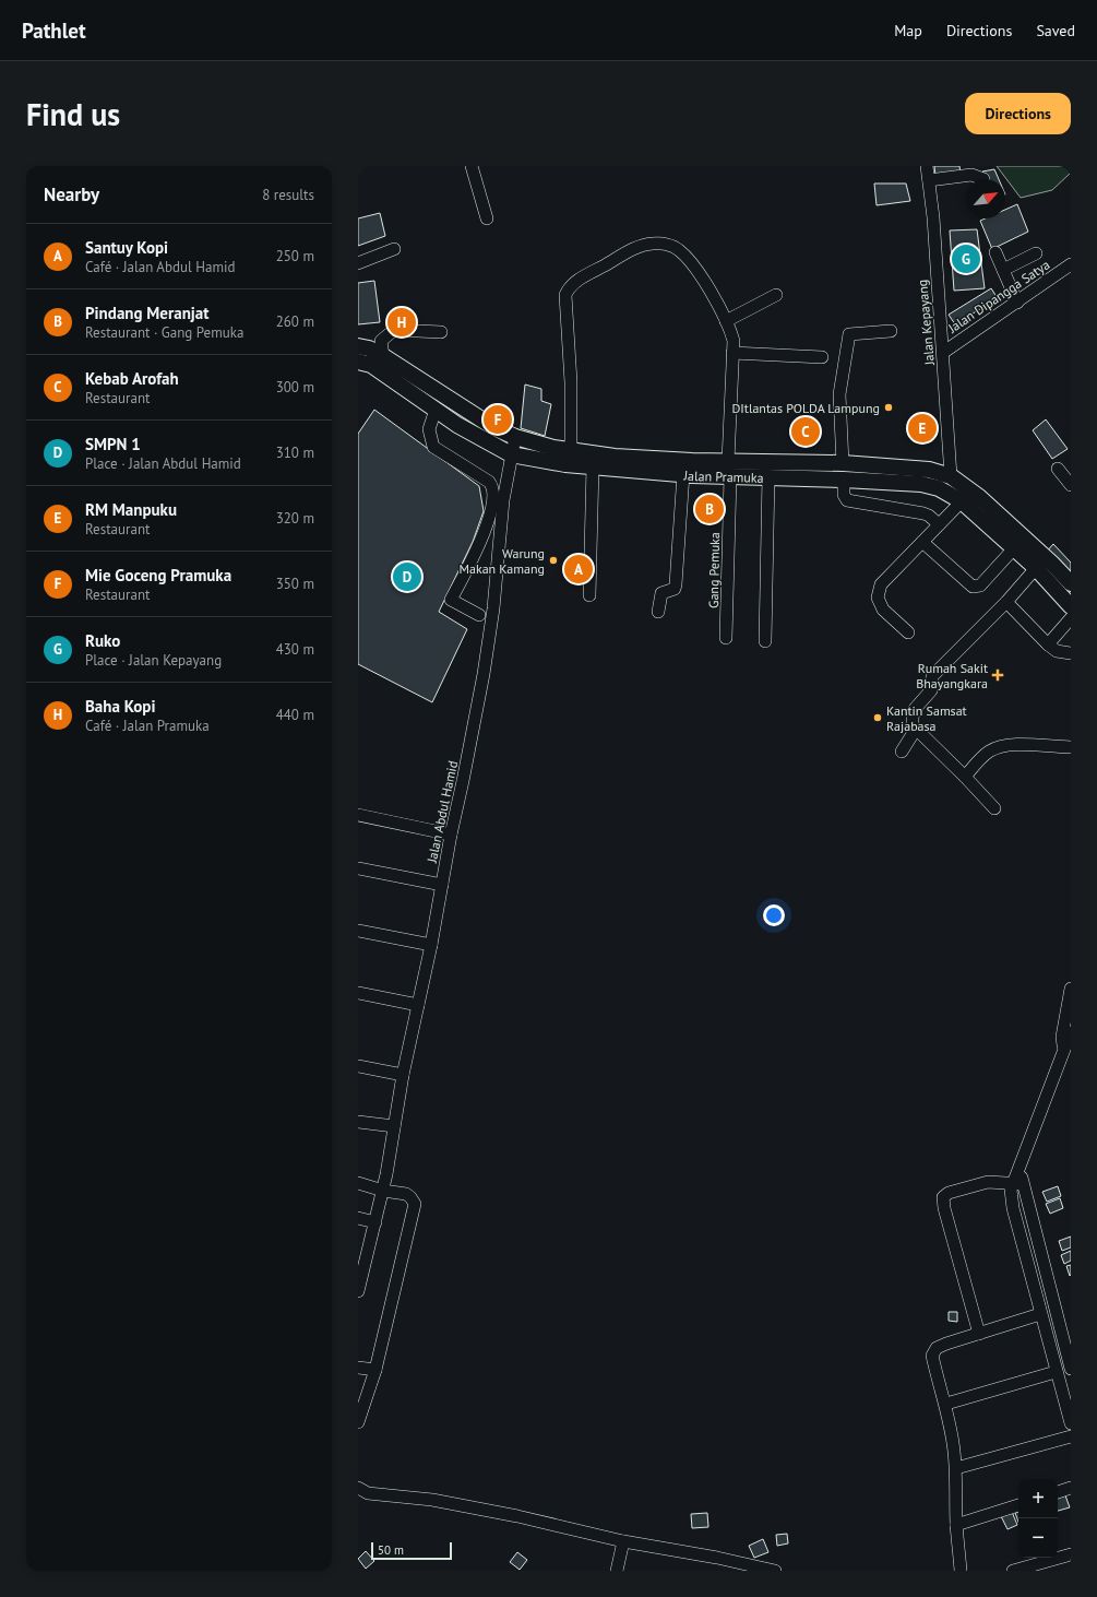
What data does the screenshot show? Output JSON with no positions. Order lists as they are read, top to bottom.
{
  "streets": {
    "main road": ["Jalan Pramuka"],
    "street": [
      "Jalan Dipangga Satya",
      "Jalan Kepayang",
      "Gang Pemuka",
      "Jalan Abdul Hamid"
    ]
  },
  "crossings": [
    ["Jalan Dipangga Satya", "Jalan Kepayang"],
    ["Jalan Kepayang", "Jalan Pramuka"],
    ["Jalan Pramuka", "Gang Pemuka"],
    ["Jalan Pramuka", "Jalan Abdul Hamid"]
  ],
  "places": {
    "other": ["DItlantas POLDA Lampung", "Warung Makan Kamang", "Kantin Samsat Rajabasa"],
    "health": ["Rumah Sakit Bhayangkara"]
  },
  "scale_bar": "50 m",
  "north": "top right",
  "page": {
    "header": "Pathlet",
    "nav": ["Map", "Directions", "Saved"],
    "buttons": "Directions",
    "title": "Find us",
    "heading": ["Nearby", "8 results"],
    "list": [
      {
        "mark": "A",
        "name": "Santuy Kopi",
        "note": "Café · Jalan Abdul Hamid",
        "value": "250 m"
      },
      {
        "mark": "B",
        "name": "Pindang Meranjat",
        "note": "Restaurant · Gang Pemuka",
        "value": "260 m"
      },
      {
        "mark": "C",
        "name": "Kebab Arofah",
        "note": "Restaurant",
        "value": "300 m"
      },
      {
        "mark": "D",
        "name": "SMPN 1",
        "note": "Place · Jalan Abdul Hamid",
        "value": "310 m"
      },
      {
        "mark": "E",
        "name": "RM Manpuku",
        "note": "Restaurant",
        "value": "320 m"
      },
      {
        "mark": "F",
        "name": "Mie Goceng Pramuka",
        "note": "Restaurant",
        "value": "350 m"
      },
      {
        "mark": "G",
        "name": "Ruko",
        "note": "Place · Jalan Kepayang",
        "value": "430 m"
      },
      {
        "mark": "H",
        "name": "Baha Kopi",
        "note": "Café · Jalan Pramuka",
        "value": "440 m"
      }
    ],
    "pins": [
      "G",
      "H",
      "F",
      "E",
      "C",
      "B",
      "A",
      "D"
    ],
    "map_buttons": ["+", "−"],
    "scale": "50 m"
  }
}
